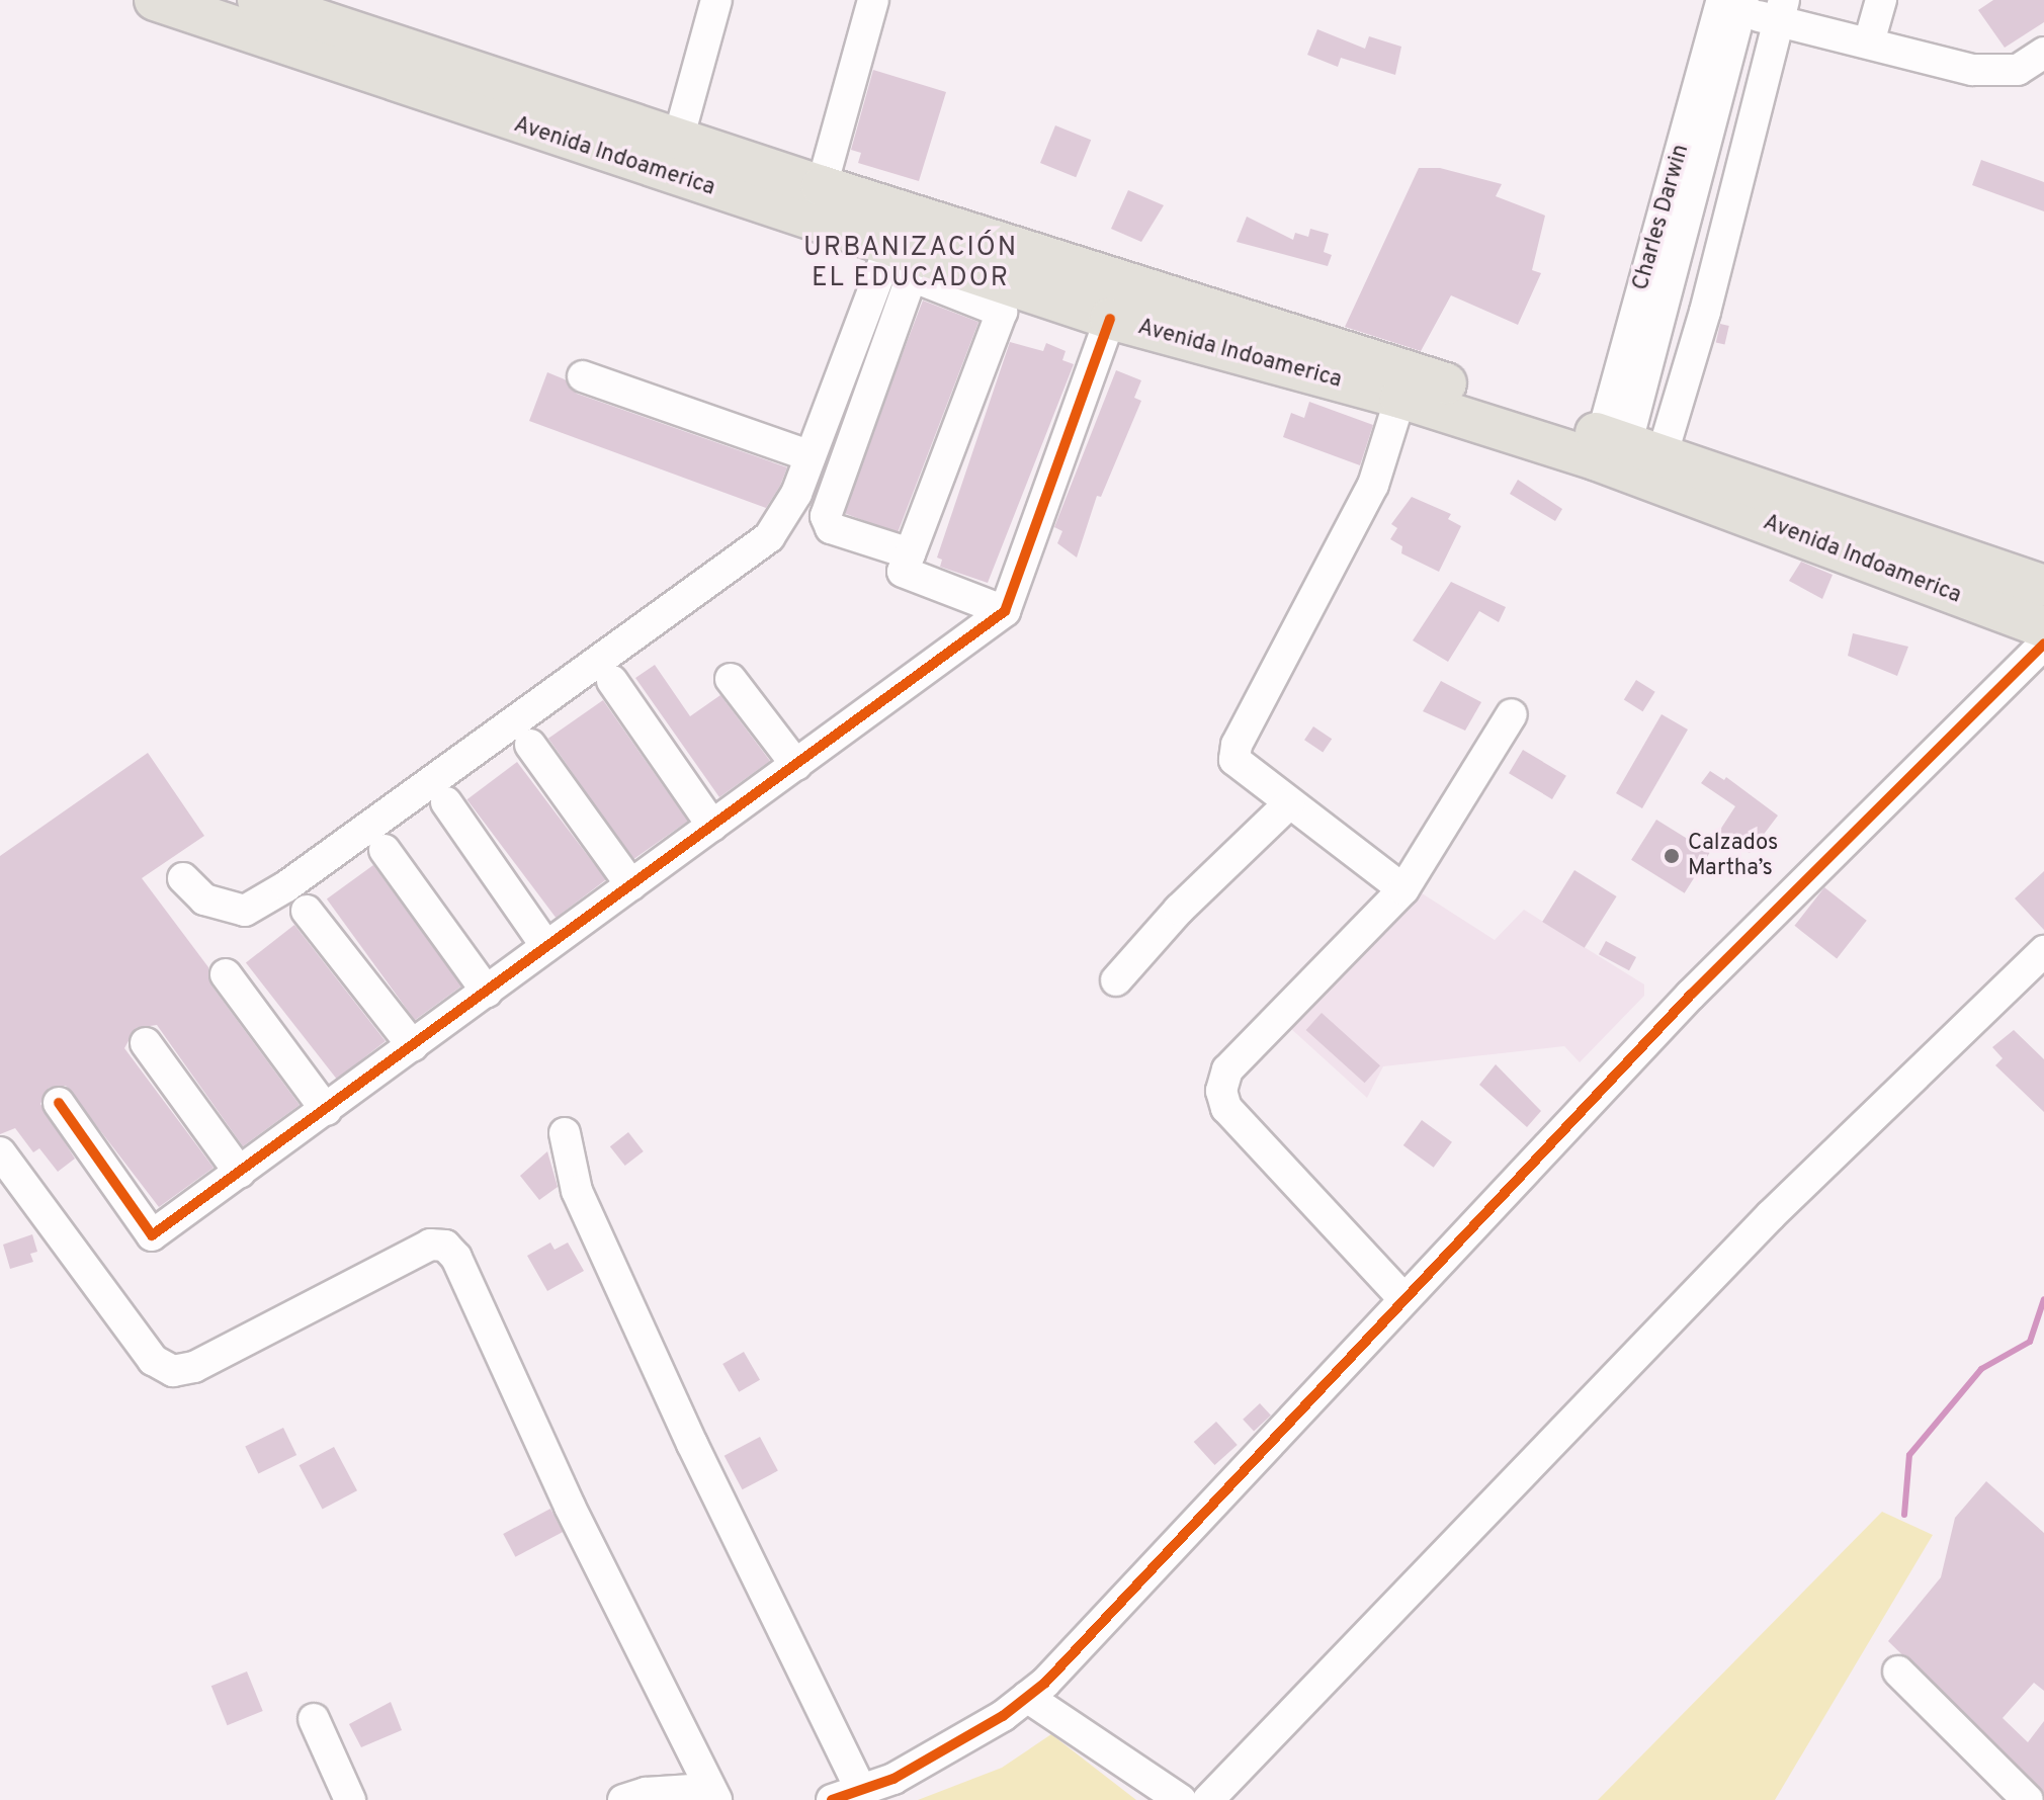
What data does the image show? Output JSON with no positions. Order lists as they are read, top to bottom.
{
  "streets": {
    "main road": ["Avenida Indoamerica"],
    "street": ["Charles Darwin"]
  },
  "crossings": [
    ["Avenida Indoamerica", "Charles Darwin"]
  ],
  "districts": ["URBANIZACIÓN EL EDUCADOR"],
  "places": ["Calzados Martha’s"]
}
